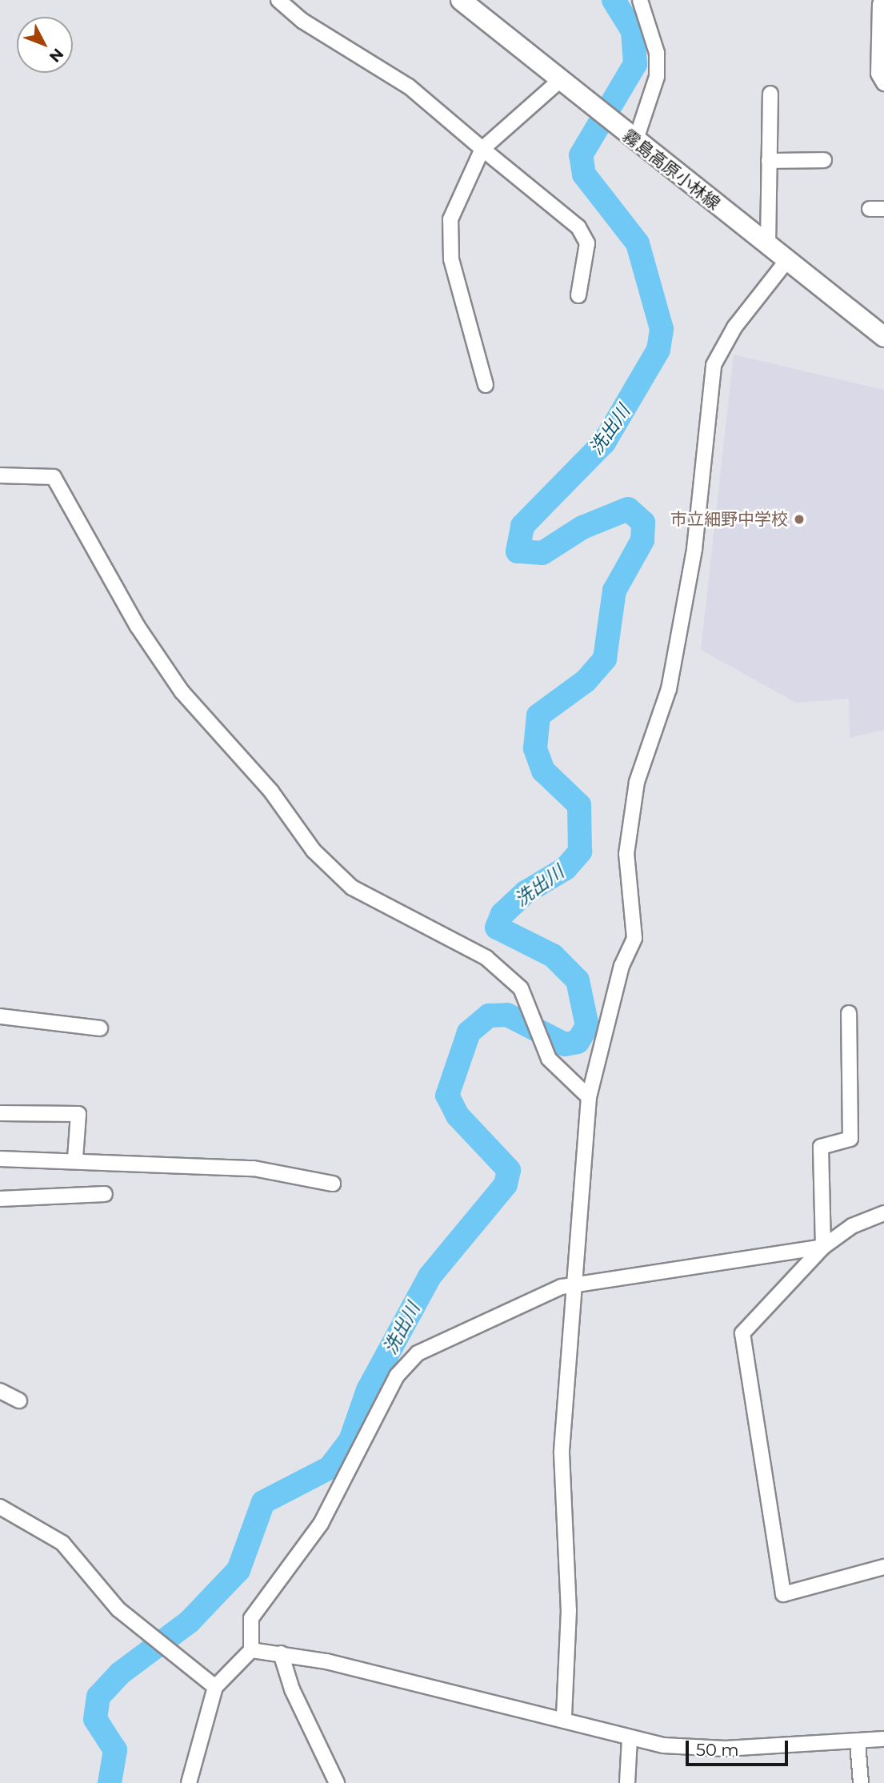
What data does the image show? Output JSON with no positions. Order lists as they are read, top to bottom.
{
  "streets": {
    "main road": ["霧島高原小林線"]
  },
  "water": ["洗出川"],
  "places": ["市立細野中学校"],
  "scale_bar": "50 m",
  "north": "bottom right"
}
